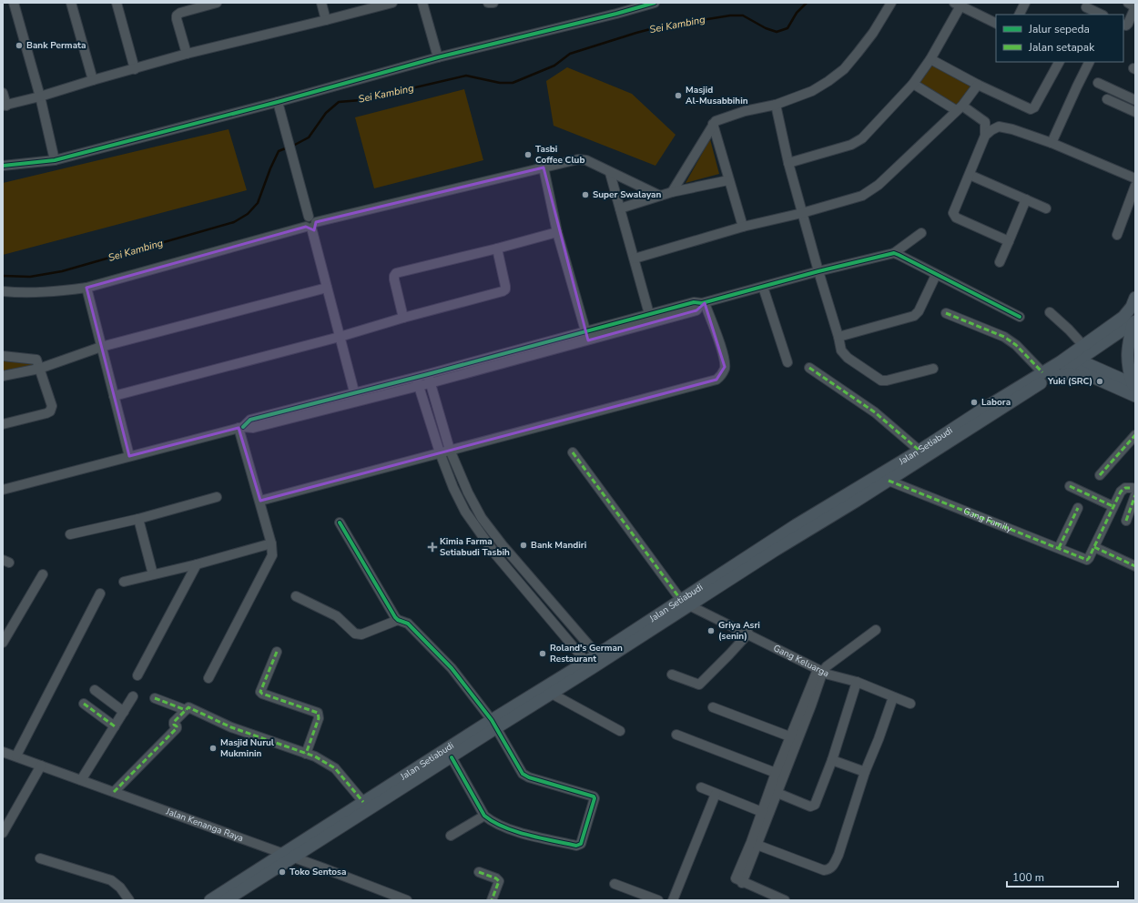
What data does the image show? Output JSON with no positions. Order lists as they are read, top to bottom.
{
  "streets": {
    "main road": ["Jalan Setiabudi"],
    "street": ["Gang Family", "Gang Keluarga", "Jalan Kenanga Raya"]
  },
  "crossings": [
    ["Jalan Setiabudi", "Gang Family"],
    ["Jalan Setiabudi", "Gang Keluarga"],
    ["Jalan Setiabudi", "Jalan Kenanga Raya"]
  ],
  "water": ["Sei Kambing"],
  "places": {
    "other": [
      "Bank Permata",
      "Masjid Al-Musabbihin",
      "Tasbi Coffee Club",
      "Super Swalayan",
      "Yuki (SRC)",
      "Labora",
      "Bank Mandiri",
      "Griya Asri (senin)",
      "Roland's German Restaurant",
      "Masjid Nurul Mukminin",
      "Toko Sentosa"
    ],
    "health": ["Kimia Farma Setiabudi Tasbih"]
  },
  "legend": ["Jalur sepeda", "Jalan setapak"],
  "scale_bar": "100 m"
}
